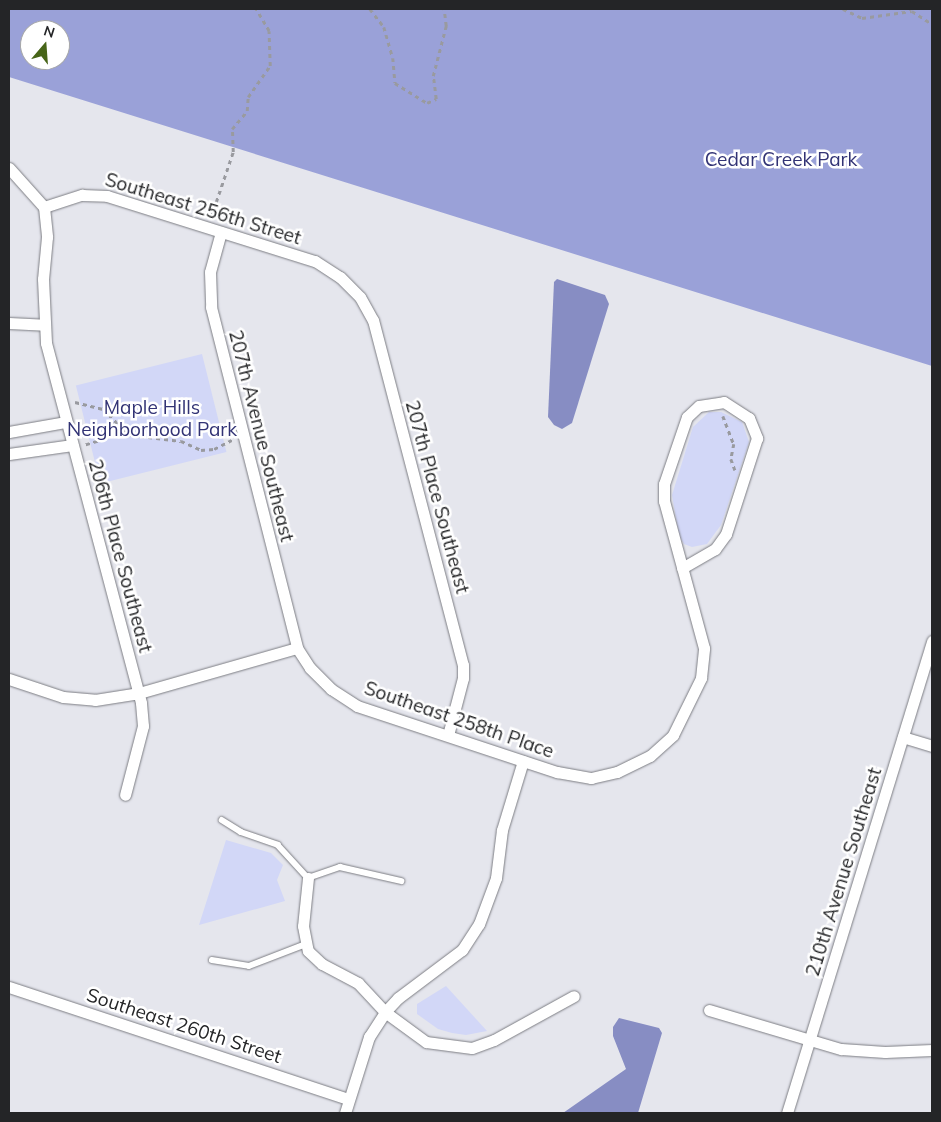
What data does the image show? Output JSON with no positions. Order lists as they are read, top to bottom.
{
  "streets": {
    "street": [
      "Southeast 256th Street",
      "207th Avenue Southeast",
      "207th Place Southeast",
      "206th Place Southeast",
      "Southeast 258th Place",
      "210th Avenue Southeast",
      "Southeast 260th Street"
    ]
  },
  "crossings": [
    ["Southeast 256th Street", "207th Avenue Southeast"],
    ["Southeast 256th Street", "207th Place Southeast"],
    ["Southeast 256th Street", "206th Place Southeast"],
    ["207th Avenue Southeast", "Southeast 258th Place"],
    ["207th Place Southeast", "Southeast 258th Place"]
  ],
  "parks": ["Cedar Creek Park", "Maple Hills Neighborhood Park"],
  "north": "top"
}
